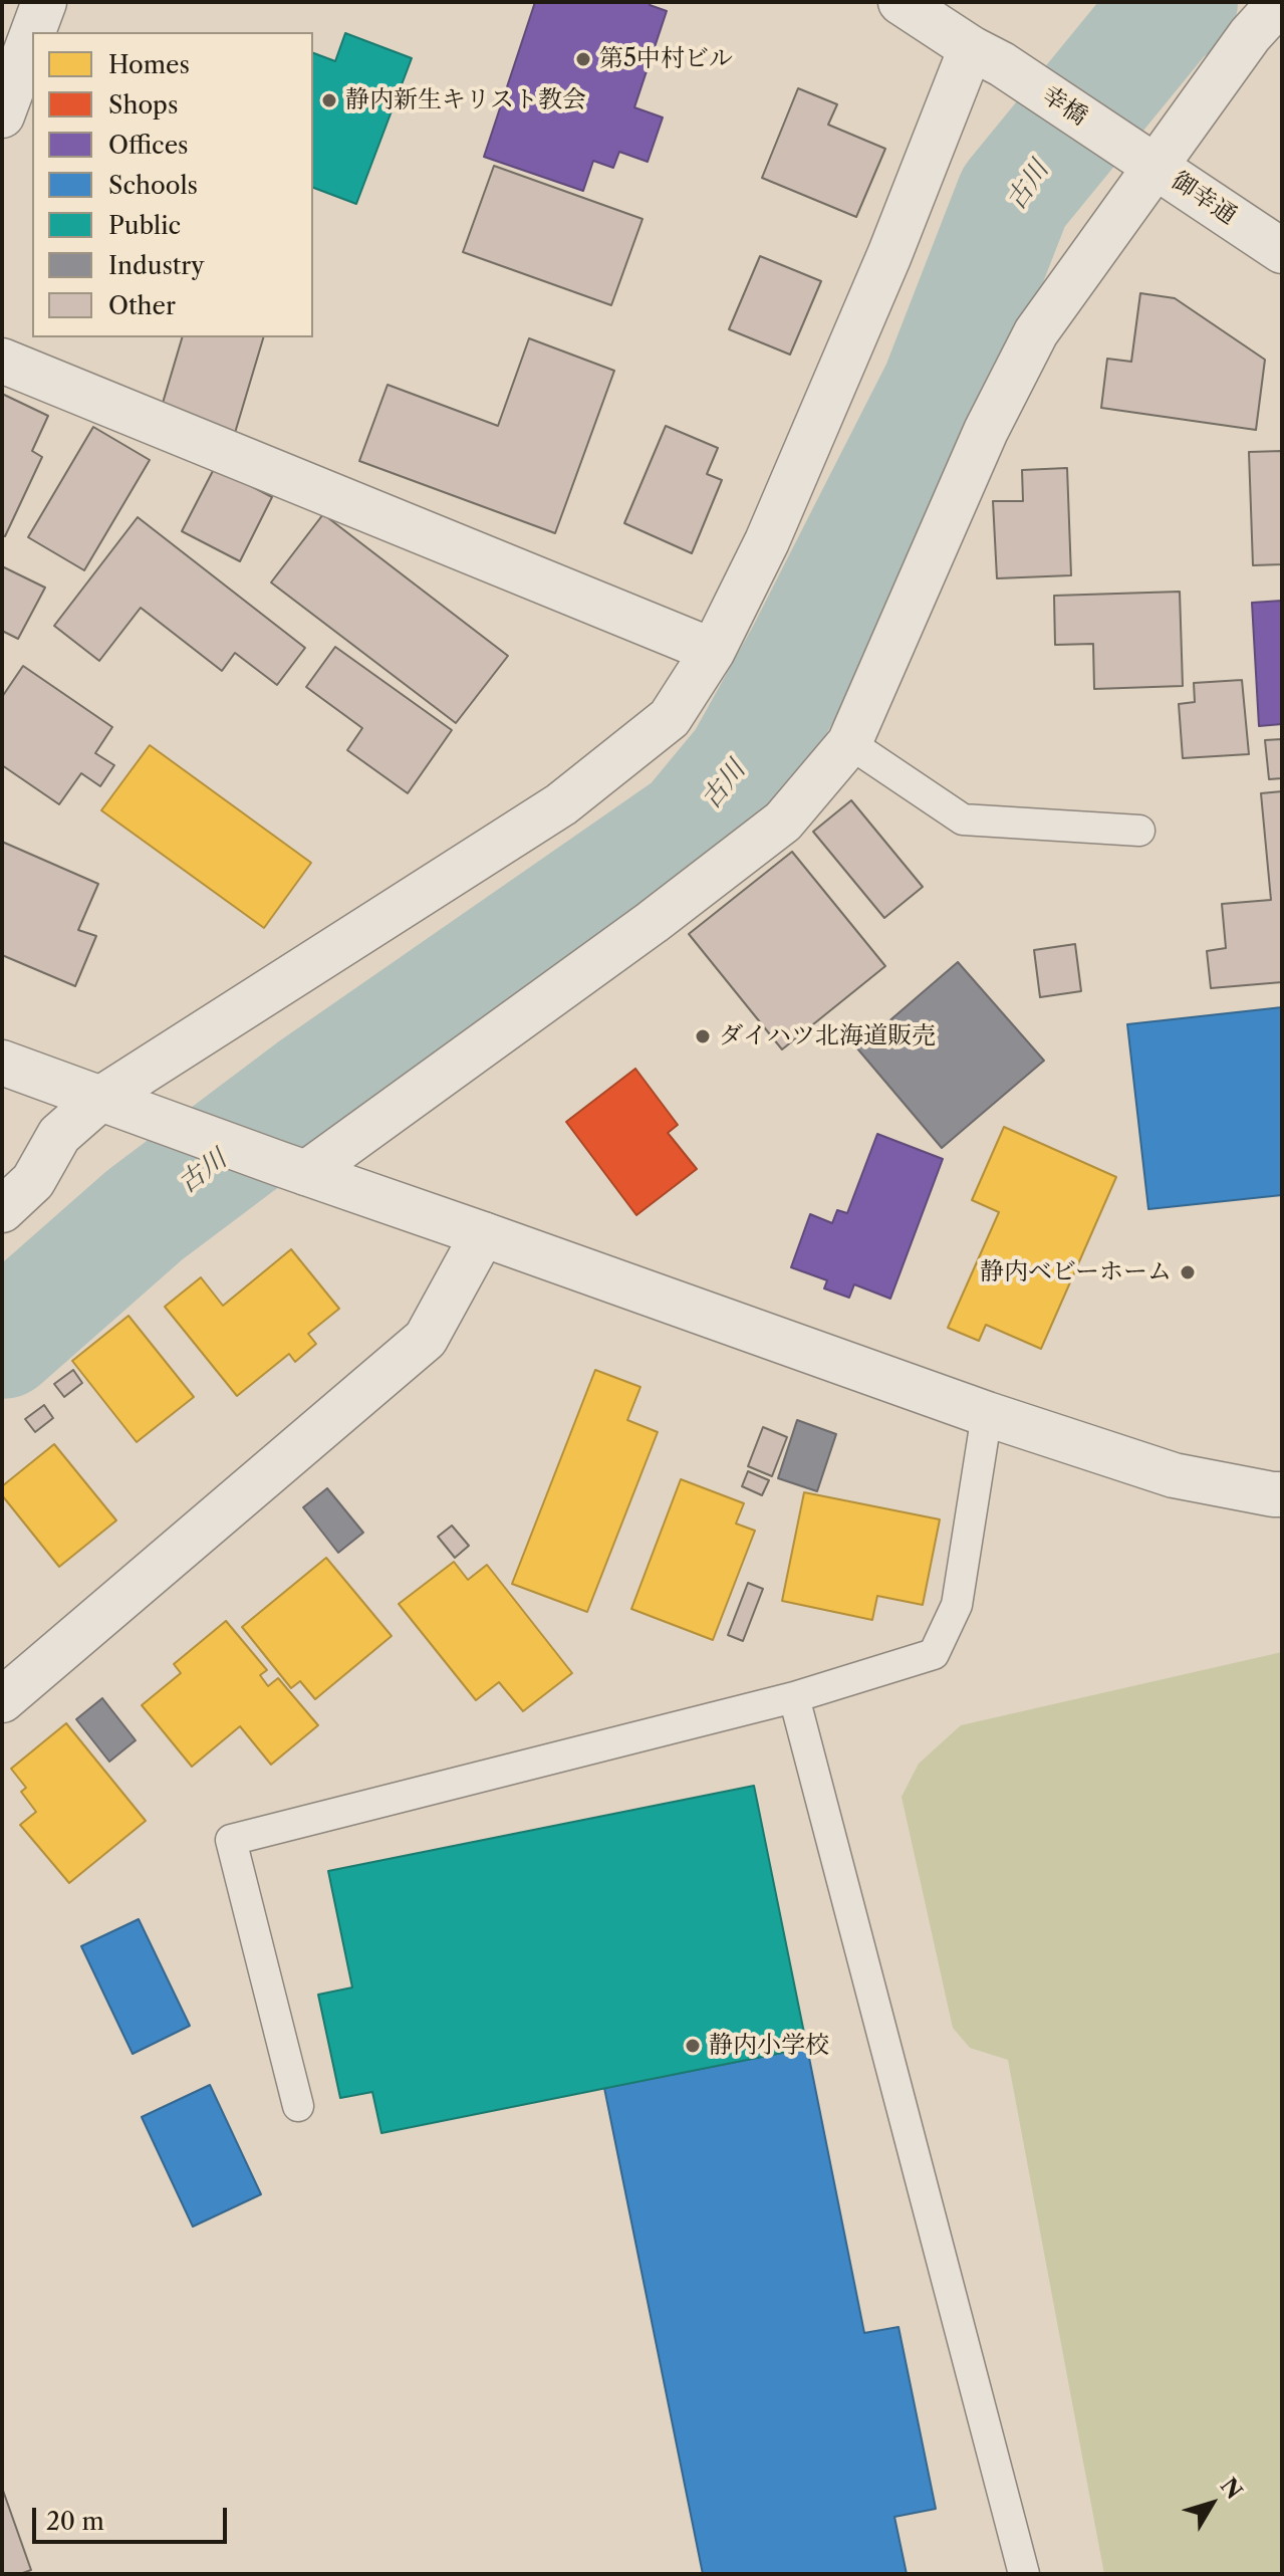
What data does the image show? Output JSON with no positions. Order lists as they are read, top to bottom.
{
  "streets": {
    "street": ["幸橋", "御幸通"]
  },
  "crossings": [
    ["幸橋", "御幸通"]
  ],
  "water": ["古川"],
  "places": [
    "第5中村ビル",
    "静内新生キリスト教会",
    "ダイハツ北海道販売",
    "静内ベビーホーム",
    "静内小学校"
  ],
  "legend": [
    "Homes",
    "Shops",
    "Offices",
    "Schools",
    "Public",
    "Industry",
    "Other"
  ],
  "scale_bar": "20 m",
  "north": "top right"
}
